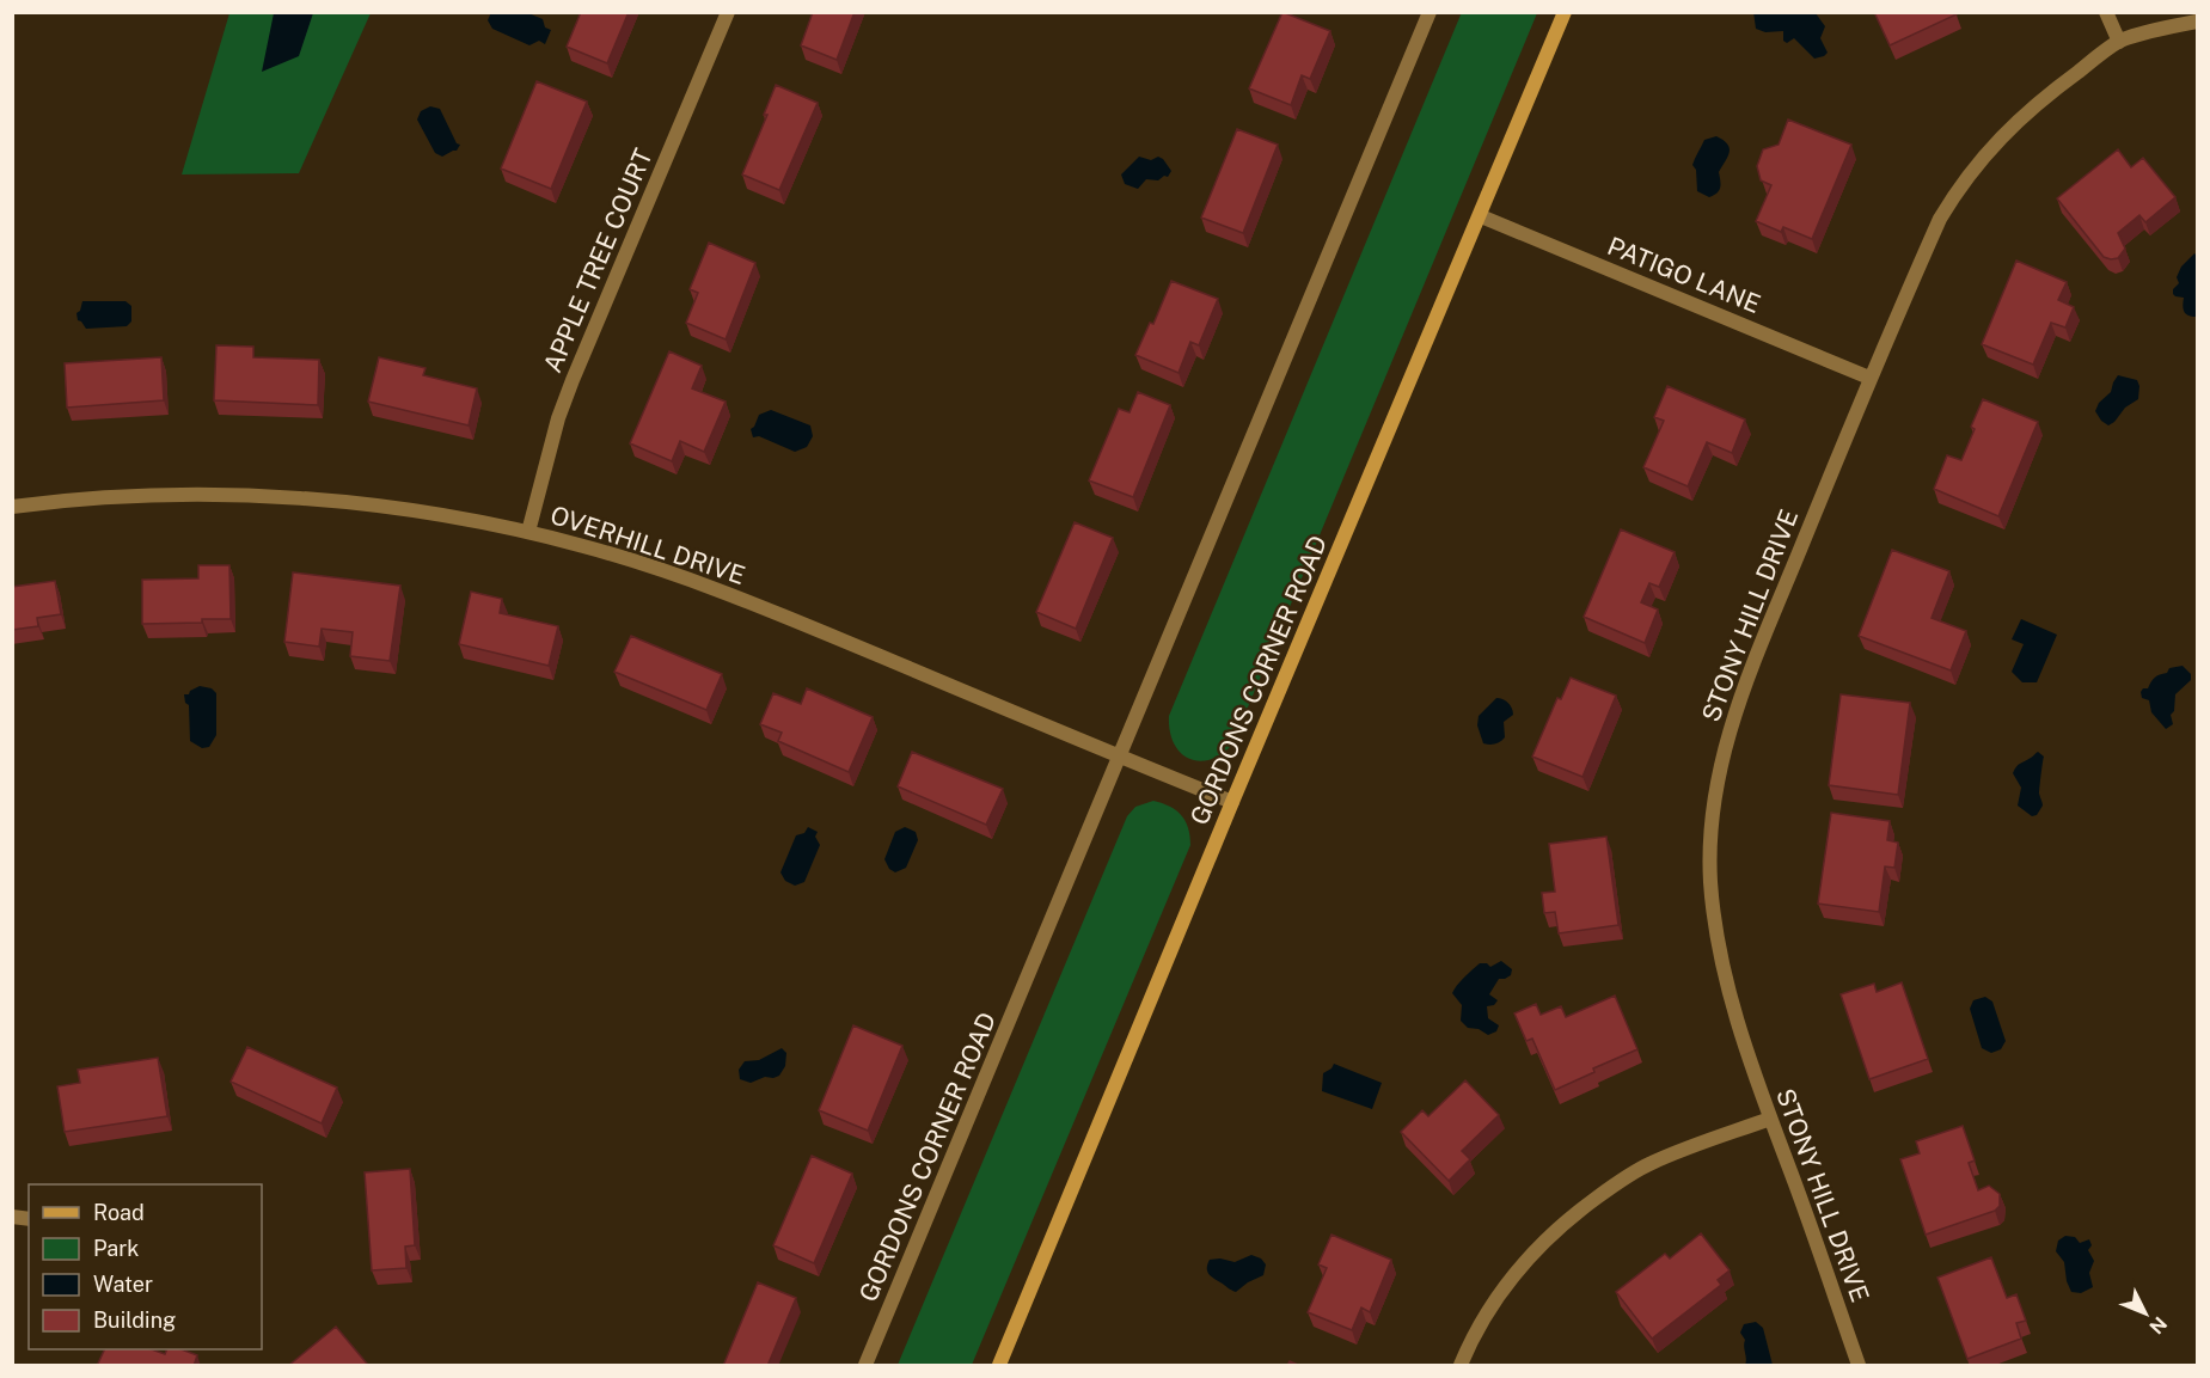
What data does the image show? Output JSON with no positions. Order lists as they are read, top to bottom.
{
  "streets": {
    "street": [
      "APPLE TREE COURT",
      "PATIGO LANE",
      "OVERHILL DRIVE",
      "STONY HILL DRIVE",
      "GORDONS CORNER ROAD"
    ]
  },
  "crossings": [
    ["APPLE TREE COURT", "OVERHILL DRIVE"],
    ["PATIGO LANE", "STONY HILL DRIVE"],
    ["PATIGO LANE", "GORDONS CORNER ROAD"],
    ["OVERHILL DRIVE", "GORDONS CORNER ROAD"]
  ],
  "legend": [
    "Road",
    "Park",
    "Water",
    "Building"
  ],
  "north": "bottom right"
}
